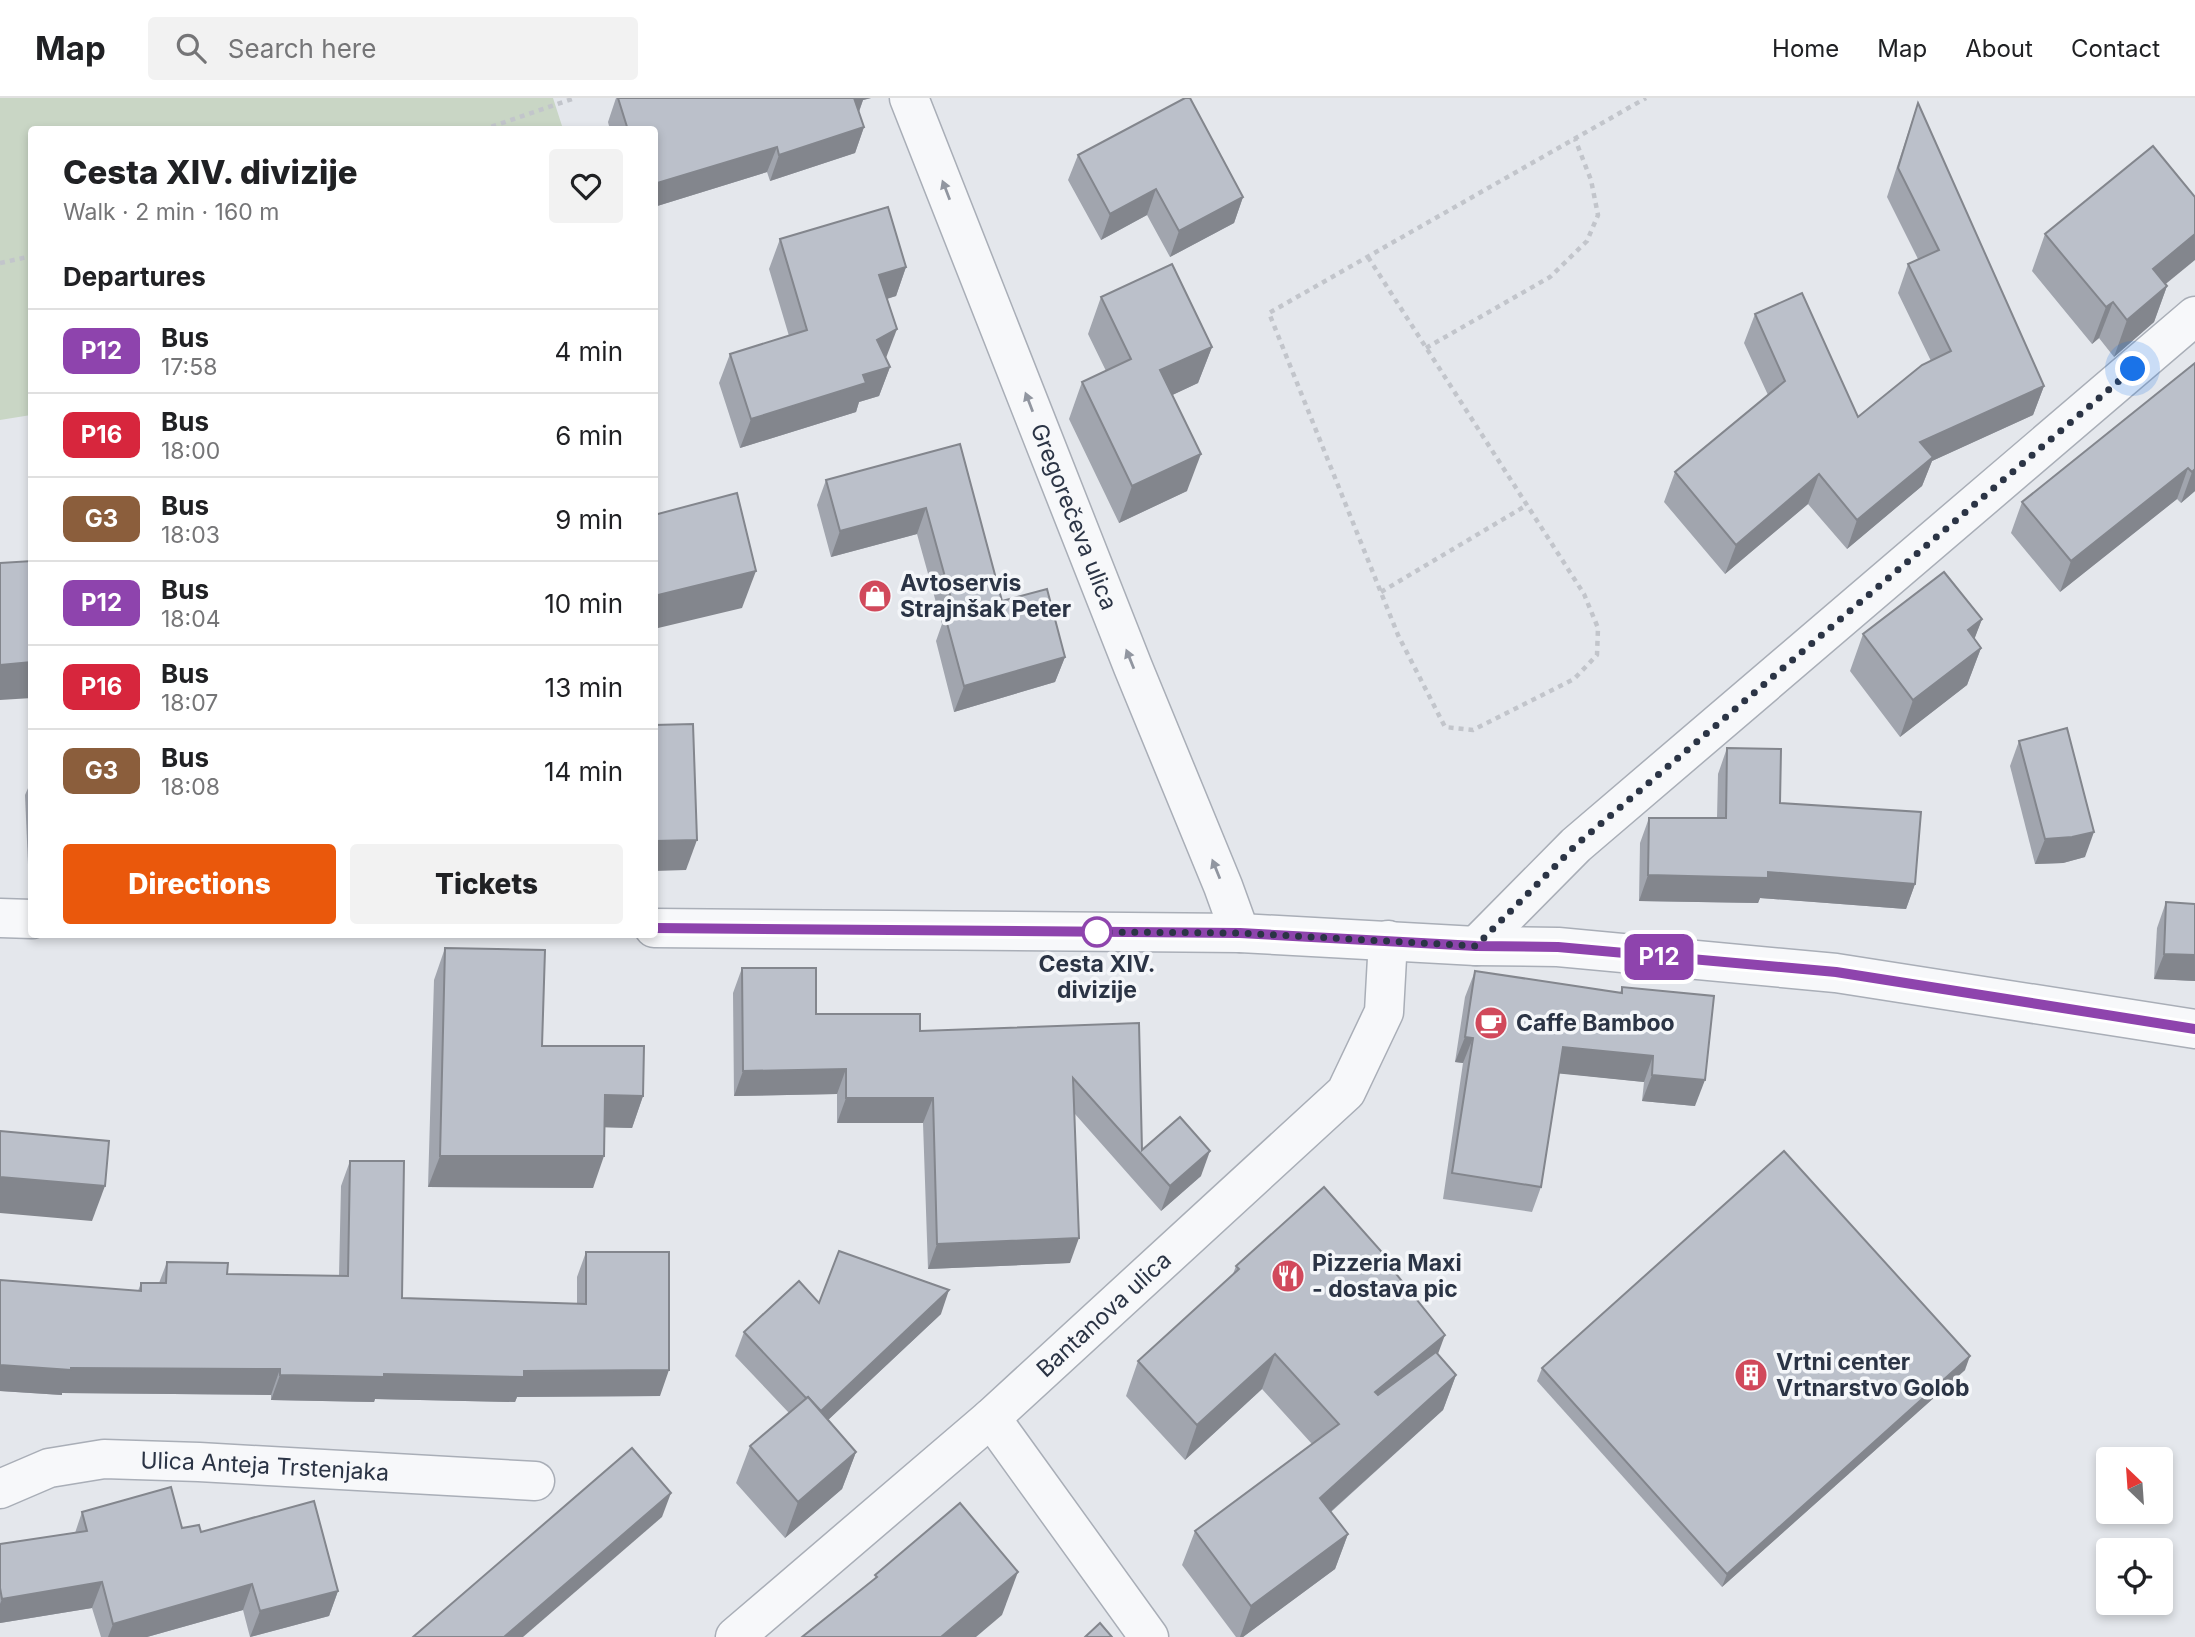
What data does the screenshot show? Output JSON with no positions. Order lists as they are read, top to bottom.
{
  "streets": {
    "street": ["Gregorečeva ulica", "Bantanova ulica", "Ulica Anteja Trstenjaka"]
  },
  "one_way": ["Gregorečeva ulica"],
  "places": {
    "shop": ["Avtoservis Strajnšak Peter"],
    "other": ["Cesta XIV. divizije"],
    "cafe": ["Caffe Bamboo"],
    "restaurant": ["Pizzeria Maxi - dostava pic"],
    "building": ["Vrtni center Vrtnarstvo Golob"]
  },
  "lines": ["bus line P12"],
  "north": "top left",
  "page": {
    "header": "Map",
    "search": "Search here",
    "nav": [
      "Home",
      "Map",
      "About",
      "Contact"
    ],
    "on_map": "P12",
    "heading": [
      ["Cesta XIV. divizije", "Walk · 2 min · 160 m"],
      "Departures"
    ],
    "list": [
      {
        "mark": "P12",
        "name": "Bus",
        "note": "17:58",
        "value": "4 min"
      },
      {
        "mark": "P16",
        "name": "Bus",
        "note": "18:00",
        "value": "6 min"
      },
      {
        "mark": "G3",
        "name": "Bus",
        "note": "18:03",
        "value": "9 min"
      },
      {
        "mark": "P12",
        "name": "Bus",
        "note": "18:04",
        "value": "10 min"
      },
      {
        "mark": "P16",
        "name": "Bus",
        "note": "18:07",
        "value": "13 min"
      },
      {
        "mark": "G3",
        "name": "Bus",
        "note": "18:08",
        "value": "14 min"
      }
    ],
    "buttons": ["Directions", "Tickets"]
  }
}
